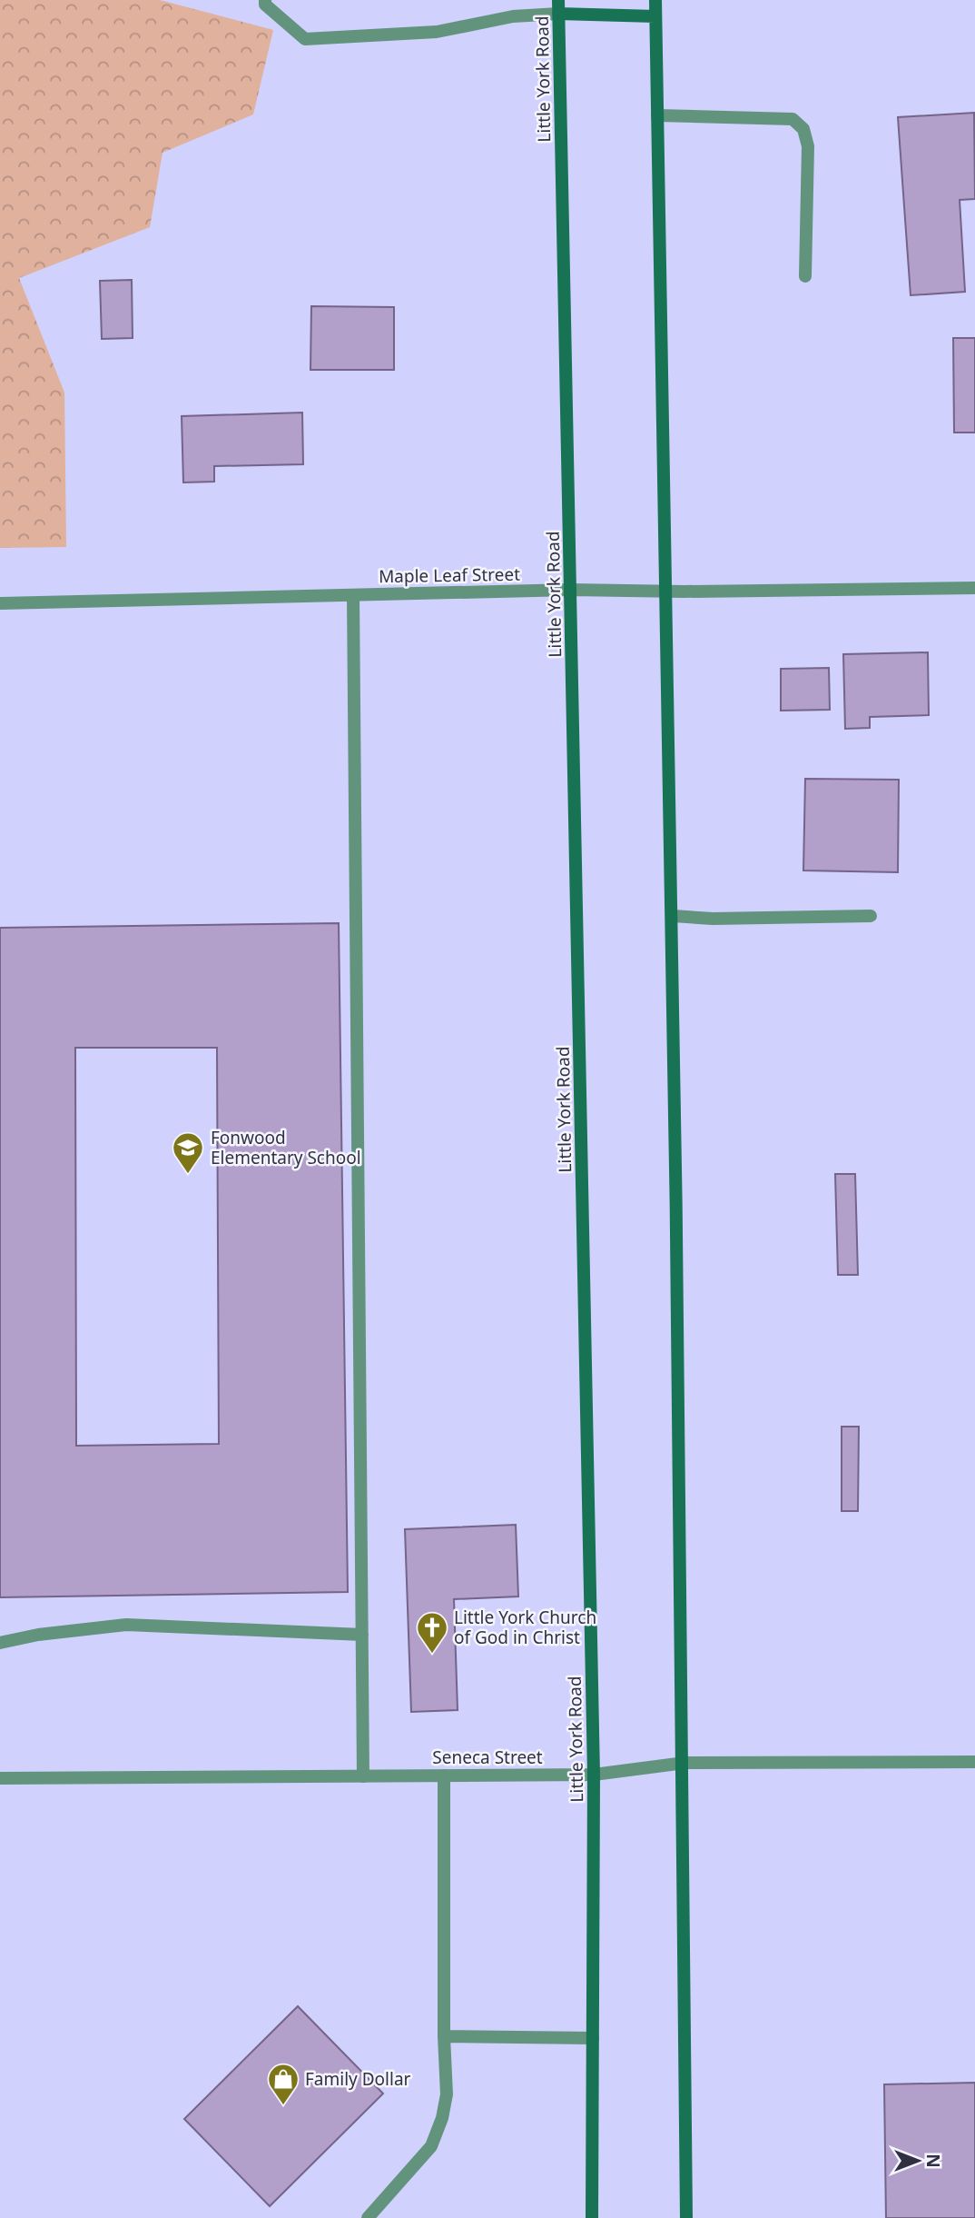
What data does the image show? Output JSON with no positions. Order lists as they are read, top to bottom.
{
  "streets": {
    "main road": ["Little York Road"],
    "street": ["Maple Leaf Street", "Seneca Street"]
  },
  "crossings": [
    ["Little York Road", "Maple Leaf Street"],
    ["Little York Road", "Seneca Street"]
  ],
  "places": {
    "school or university": ["Fonwood Elementary School"],
    "church": ["Little York Church of God in Christ"],
    "shop": ["Family Dollar"]
  },
  "north": "right"
}
